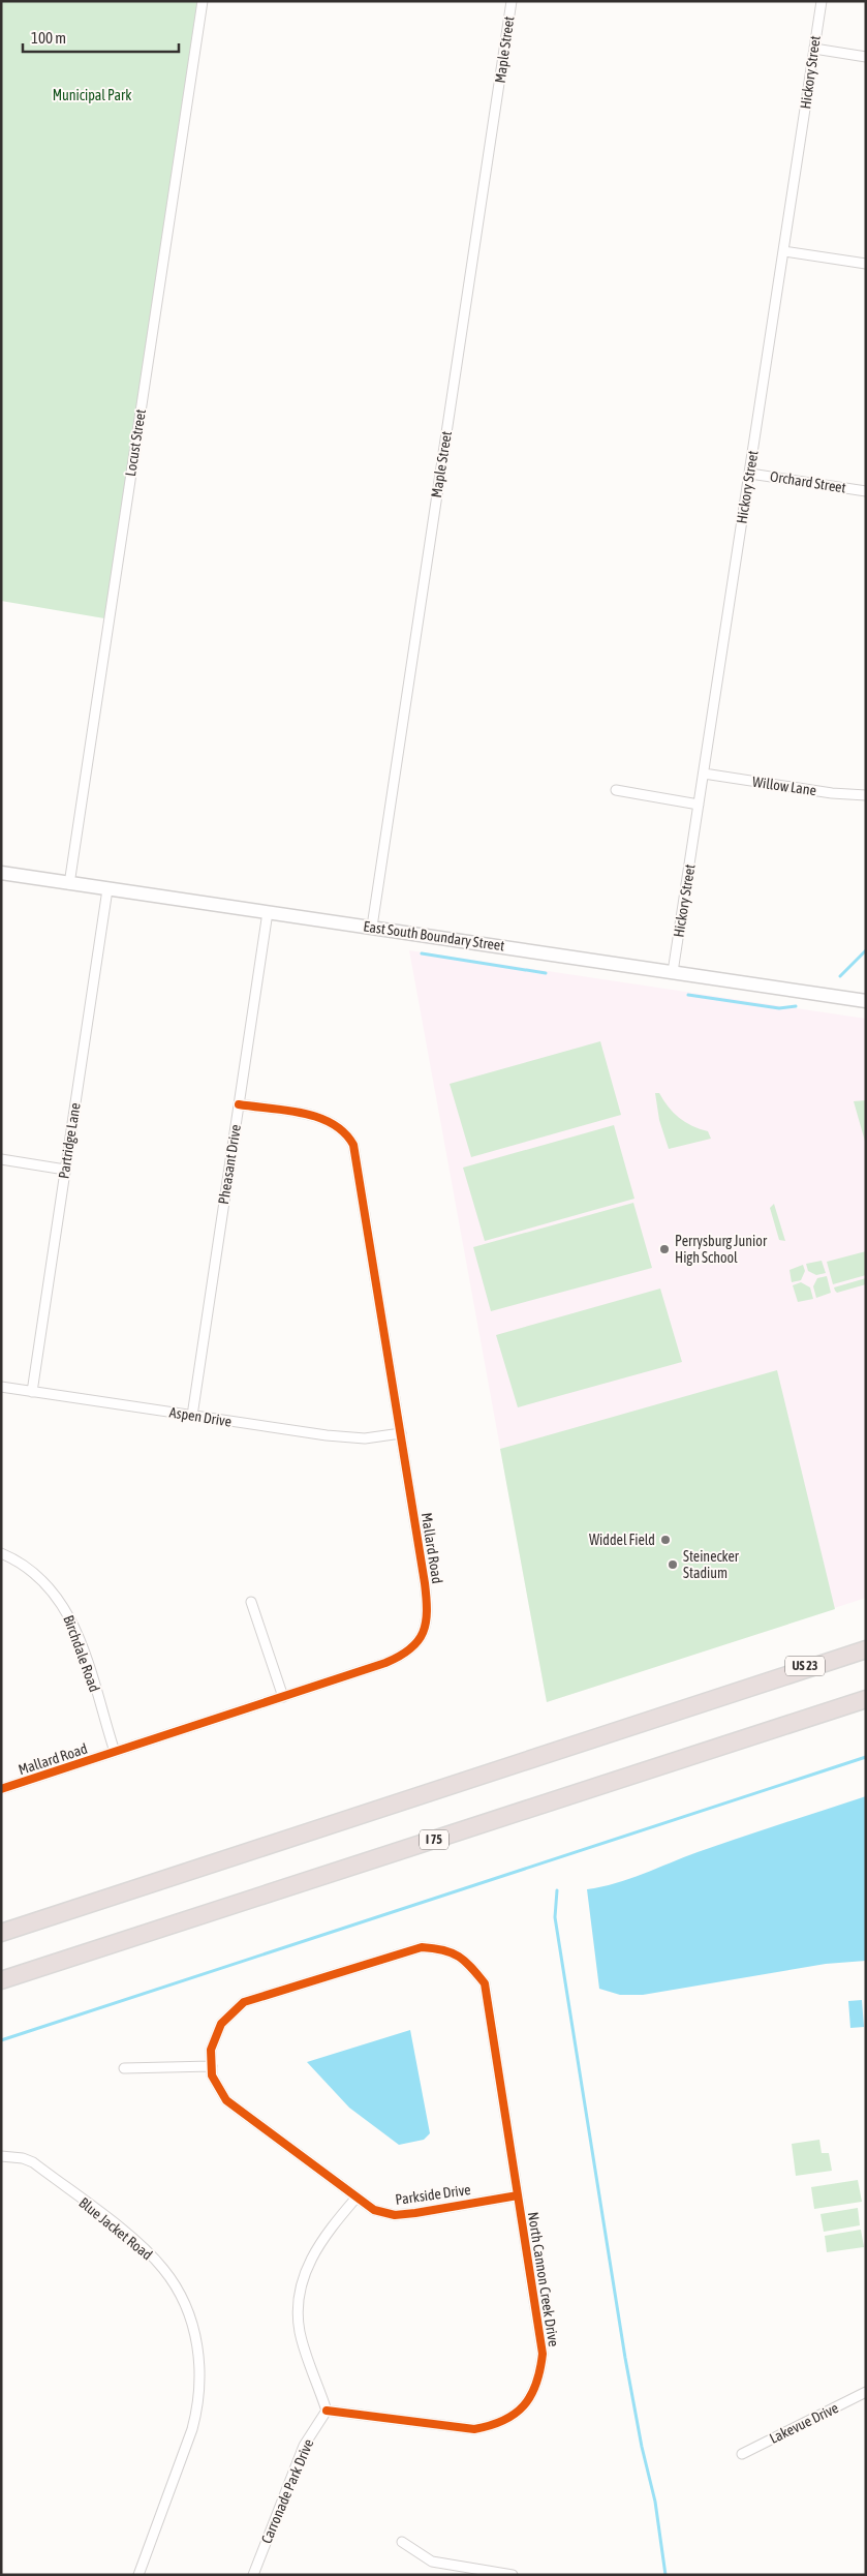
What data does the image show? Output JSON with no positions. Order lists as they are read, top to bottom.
{
  "streets": {
    "highway": ["US 23", "I 75"],
    "street": [
      "Maple Street",
      "Hickory Street",
      "Locust Street",
      "Orchard Street",
      "Willow Lane",
      "East South Boundary Street",
      "Partridge Lane",
      "Pheasant Drive",
      "Aspen Drive",
      "Mallard Road",
      "Birchdale Road",
      "Parkside Drive",
      "Blue Jacket Road",
      "North Cannon Creek Drive",
      "Lakevue Drive",
      "Carronade Park Drive"
    ]
  },
  "crossings": [
    ["Maple Street", "East South Boundary Street"],
    ["Hickory Street", "Orchard Street"],
    ["Hickory Street", "Willow Lane"],
    ["Hickory Street", "East South Boundary Street"],
    ["Locust Street", "East South Boundary Street"],
    ["East South Boundary Street", "Partridge Lane"],
    ["East South Boundary Street", "Pheasant Drive"],
    ["Partridge Lane", "Aspen Drive"],
    ["Pheasant Drive", "Aspen Drive"],
    ["Pheasant Drive", "Mallard Road"],
    ["Aspen Drive", "Mallard Road"],
    ["Mallard Road", "Birchdale Road"],
    ["Parkside Drive", "North Cannon Creek Drive"],
    ["North Cannon Creek Drive", "Carronade Park Drive"]
  ],
  "parks": ["Municipal Park"],
  "places": ["Perrysburg Junior High School", "Widdel Field", "Steinecker Stadium"],
  "scale_bar": "100 m"
}
